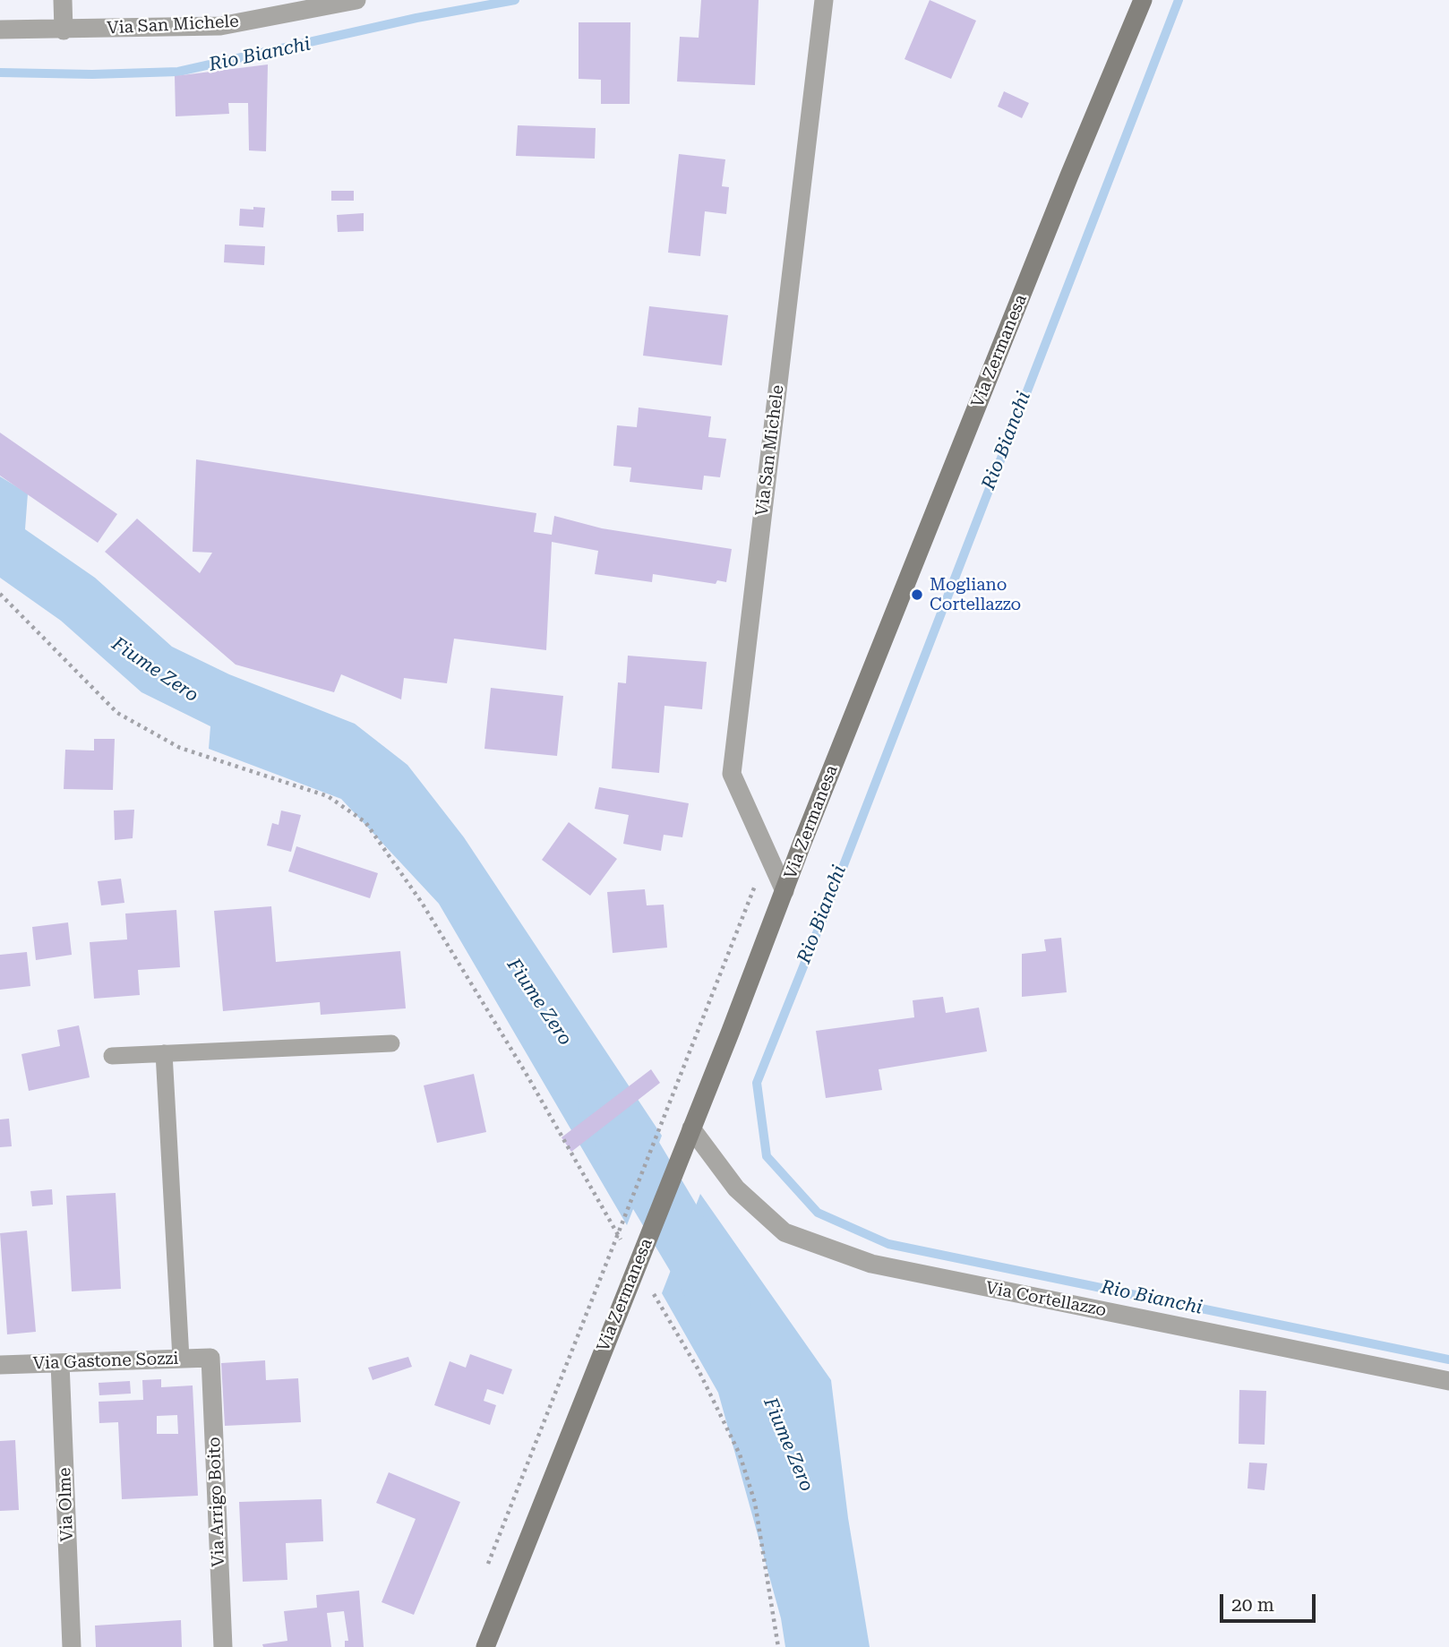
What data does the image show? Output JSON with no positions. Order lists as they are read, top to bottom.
{
  "streets": {
    "main road": ["Via Zermanesa"],
    "street": [
      "Via San Michele",
      "Via Cortellazzo",
      "Via Gastone Sozzi",
      "Via Arrigo Boito",
      "Via Olme"
    ]
  },
  "crossings": [
    ["Via San Michele", "Via Zermanesa"],
    ["Via Zermanesa", "Via Cortellazzo"],
    ["Via Gastone Sozzi", "Via Arrigo Boito"],
    ["Via Gastone Sozzi", "Via Olme"]
  ],
  "water": ["Rio Bianchi", "Fiume Zero"],
  "places": ["Mogliano Cortellazzo"],
  "scale_bar": "20 m"
}
